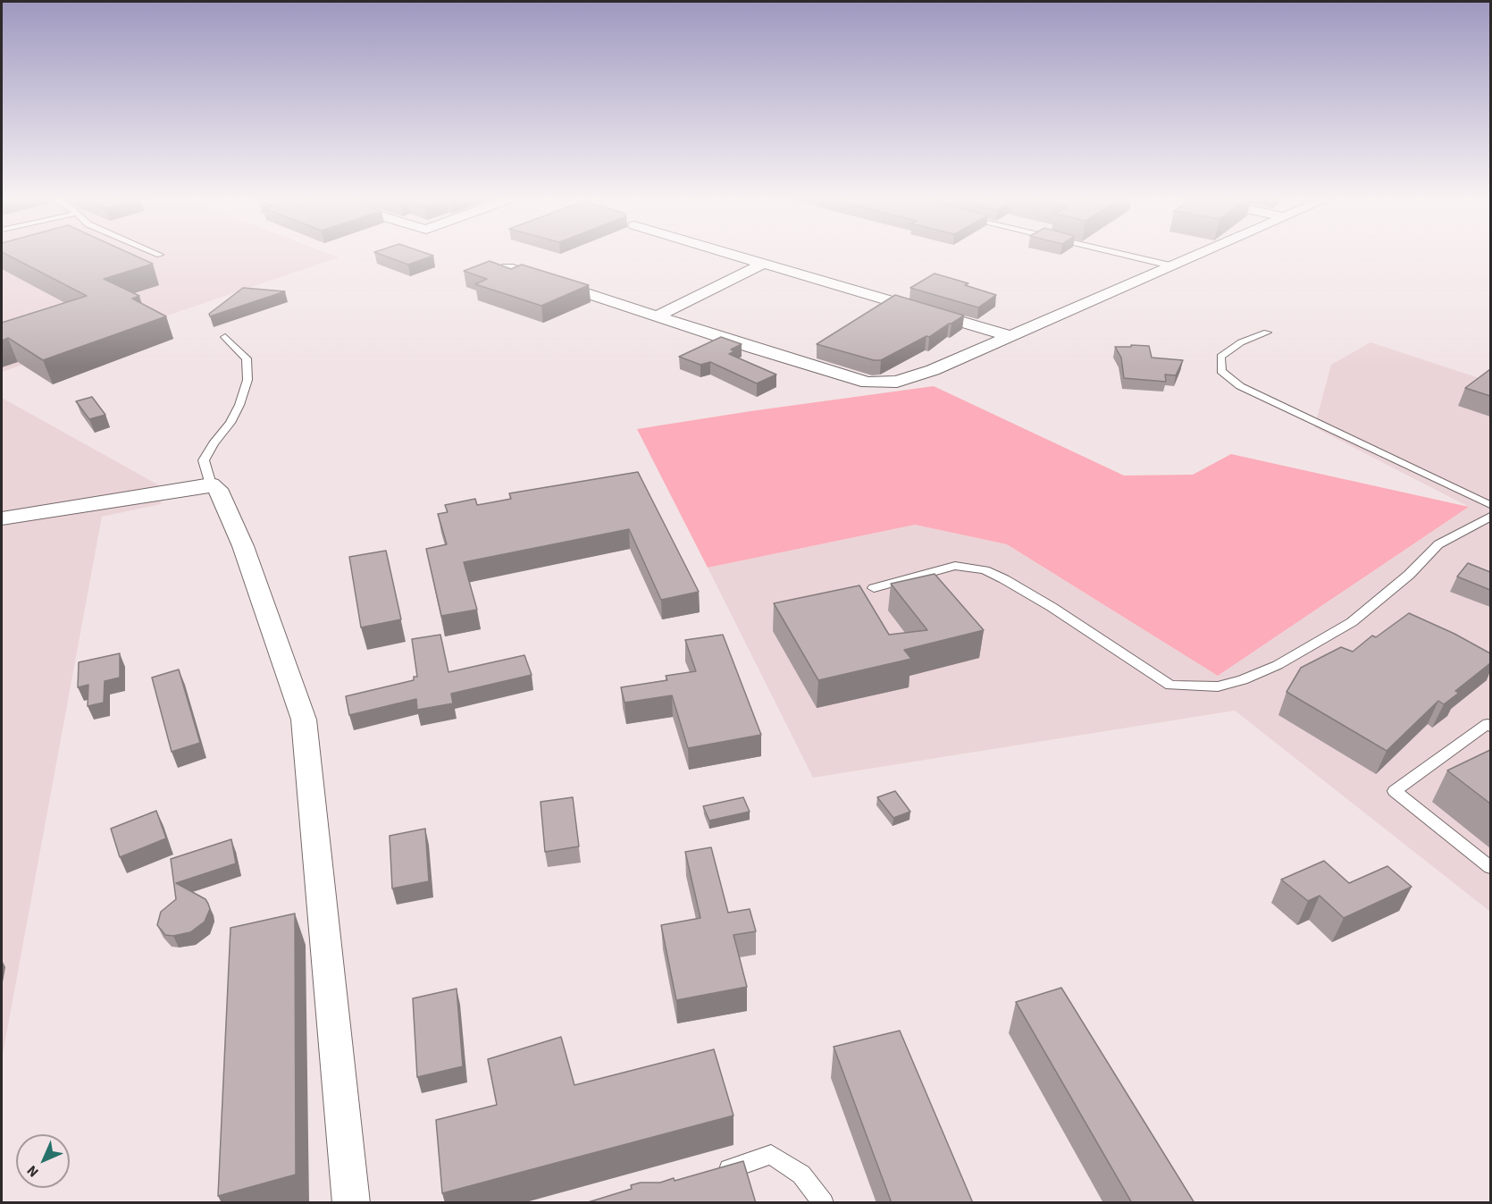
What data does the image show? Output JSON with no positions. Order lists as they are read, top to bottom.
{
  "north": "bottom left"
}
